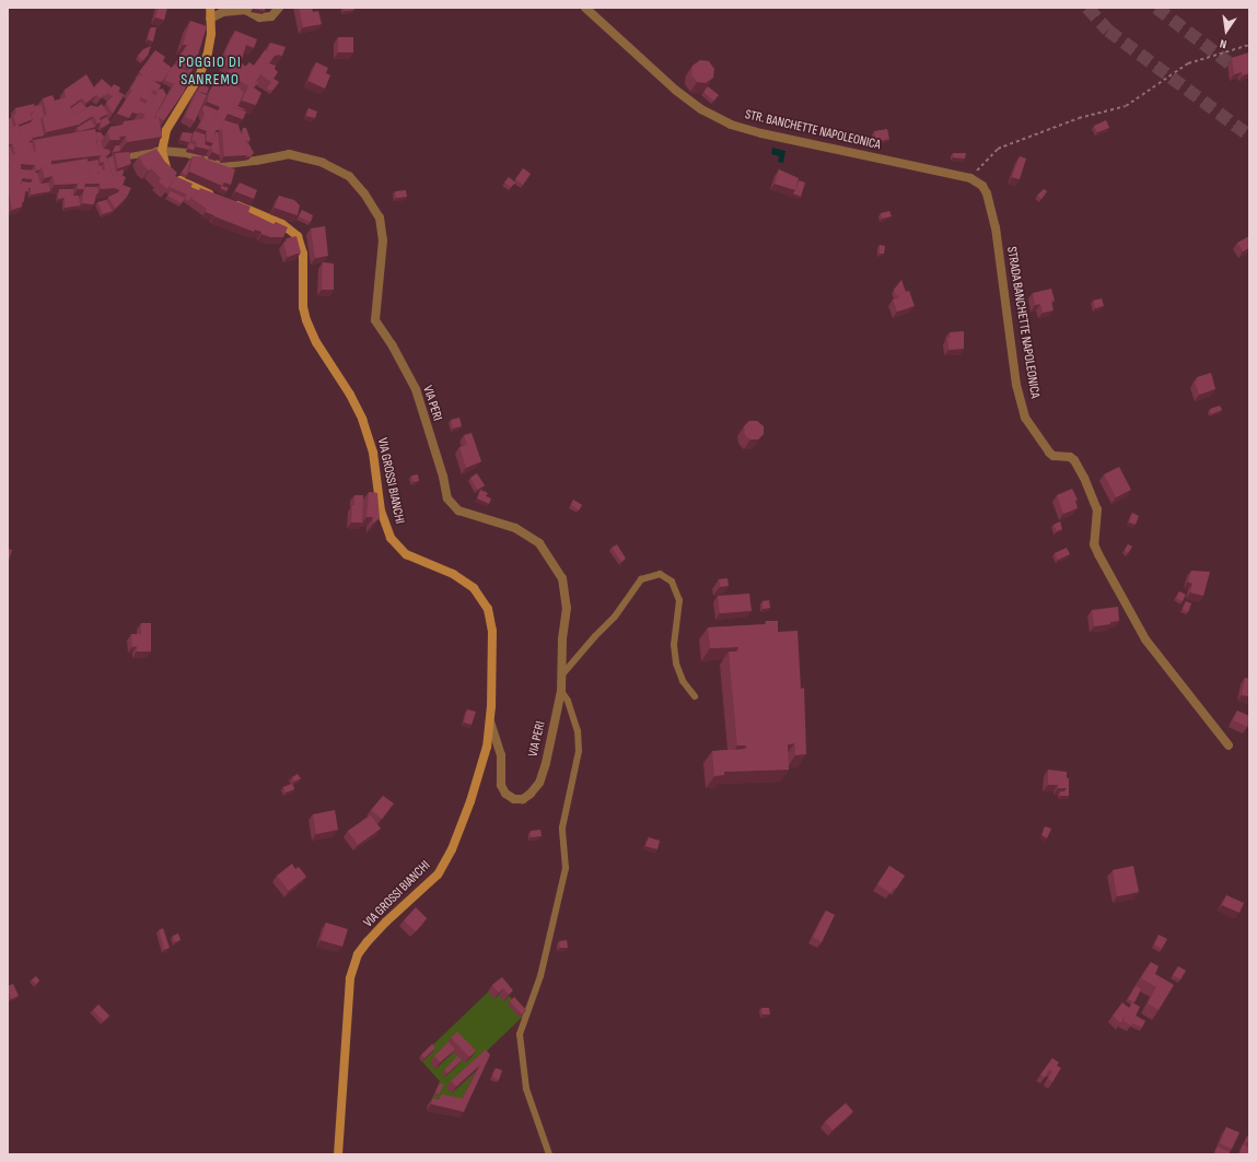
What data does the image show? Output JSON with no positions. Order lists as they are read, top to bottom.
{
  "streets": {
    "main road": ["VIA GROSSI BIANCHI"],
    "street": ["STR. BANCHETTE NAPOLEONICA", "STRADA BANCHETTE NAPOLEONICA", "VIA PERI"]
  },
  "crossings": [
    ["STR. BANCHETTE NAPOLEONICA", "STRADA BANCHETTE NAPOLEONICA"],
    ["VIA PERI", "VIA GROSSI BIANCHI"]
  ],
  "districts": ["POGGIO DI SANREMO"],
  "north": "bottom"
}
